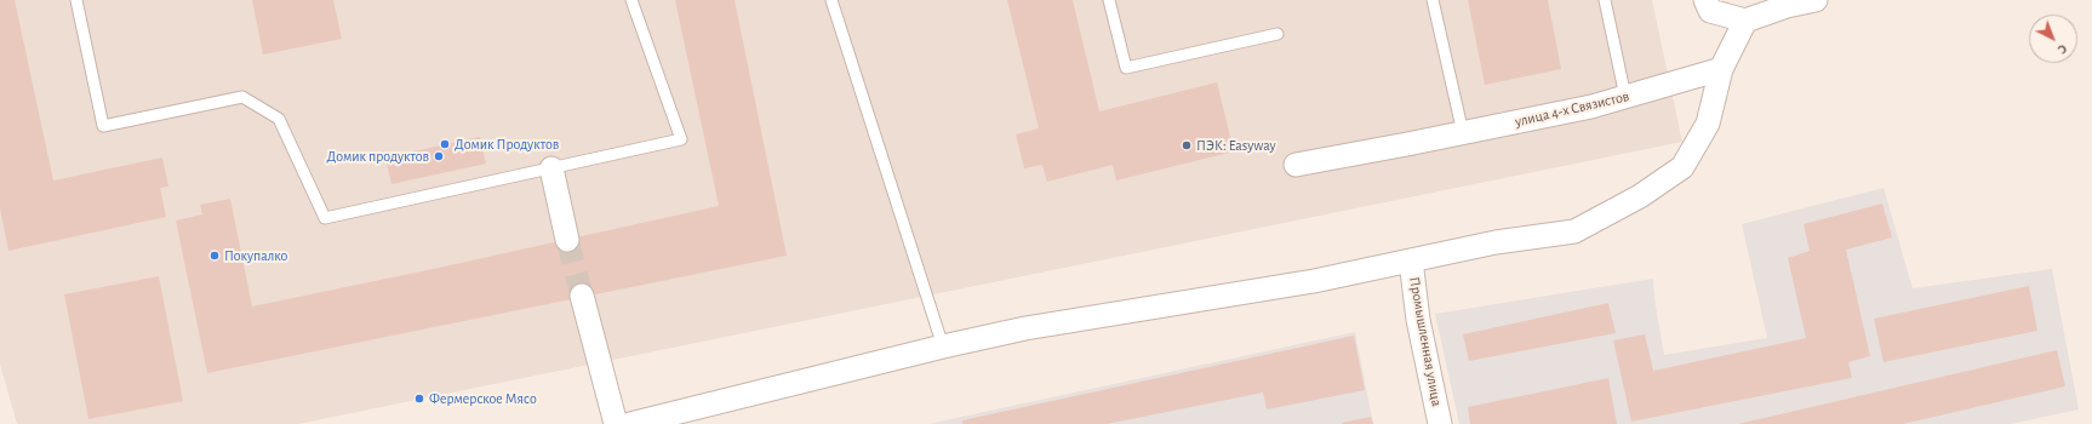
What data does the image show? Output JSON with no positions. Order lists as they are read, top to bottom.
{
  "streets": {
    "street": ["улица 4-х Связистов", "Промышленная улица"]
  },
  "places": [
    "Домик Продуктов",
    "ПЭК: Easyway",
    "Домик продуктов",
    "Покупалко",
    "Фермерское Мясо"
  ],
  "north": "bottom right"
}
